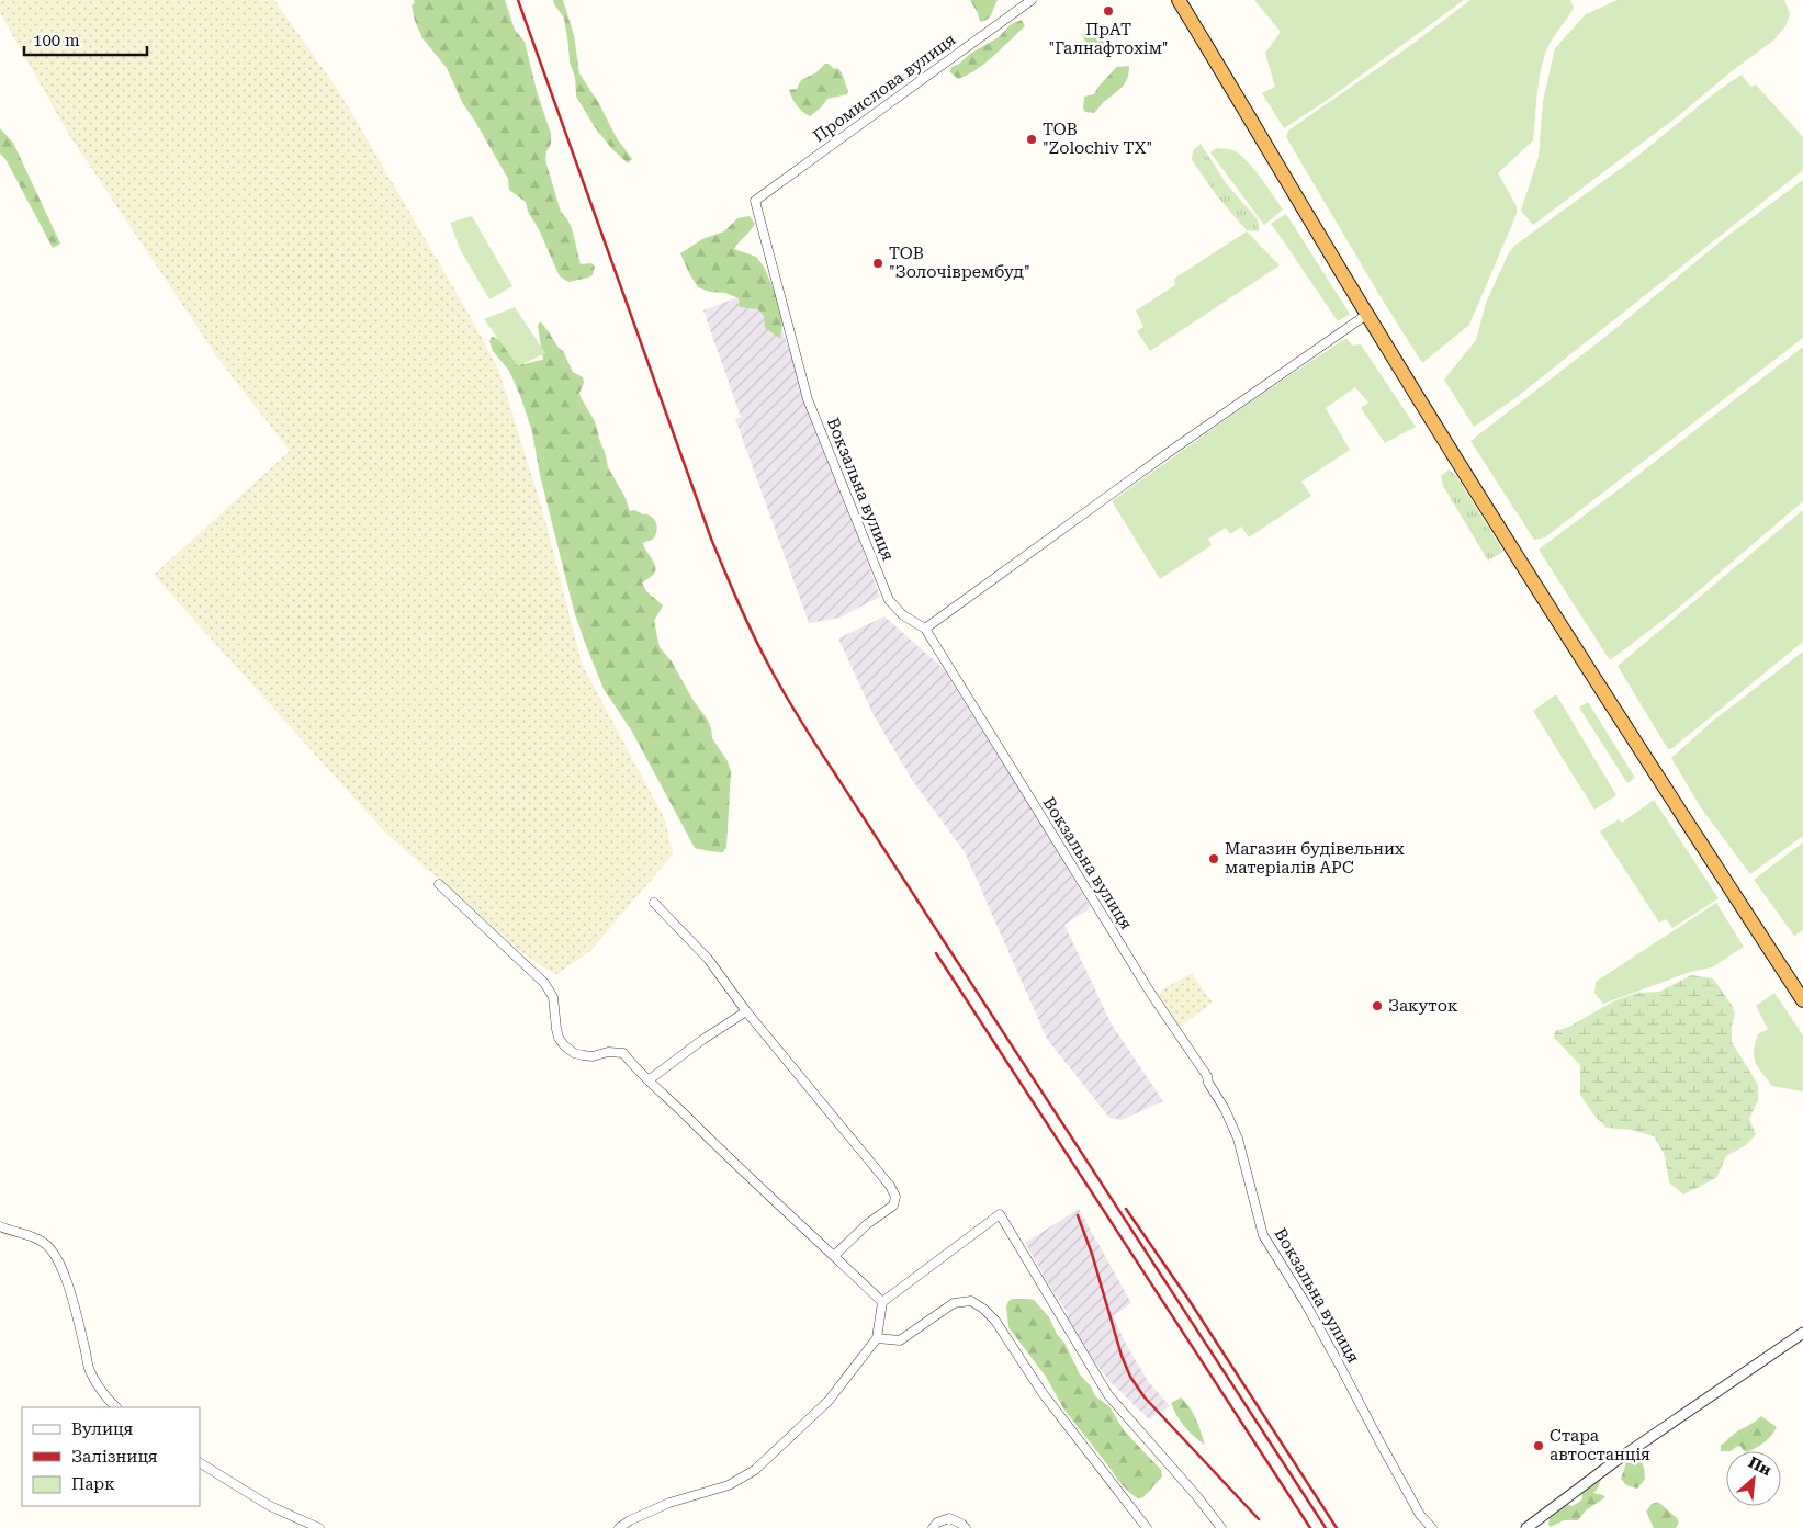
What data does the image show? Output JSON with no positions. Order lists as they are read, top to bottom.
{
  "streets": {
    "street": ["Промислова вулиця", "Вокзальна вулиця"]
  },
  "crossings": [
    ["Промислова вулиця", "Вокзальна вулиця"]
  ],
  "places": [
    "ПрАТ \"Галнафтохім\"",
    "ТОВ \"Zolochiv TX\"",
    "ТОВ \"Золочіврембуд\"",
    "Магазин будівельних матеріалів APC",
    "Закуток",
    "Стара автостанція"
  ],
  "legend": ["Вулиця", "Залізниця", "Парк"],
  "scale_bar": "100 m",
  "north": "top right"
}
